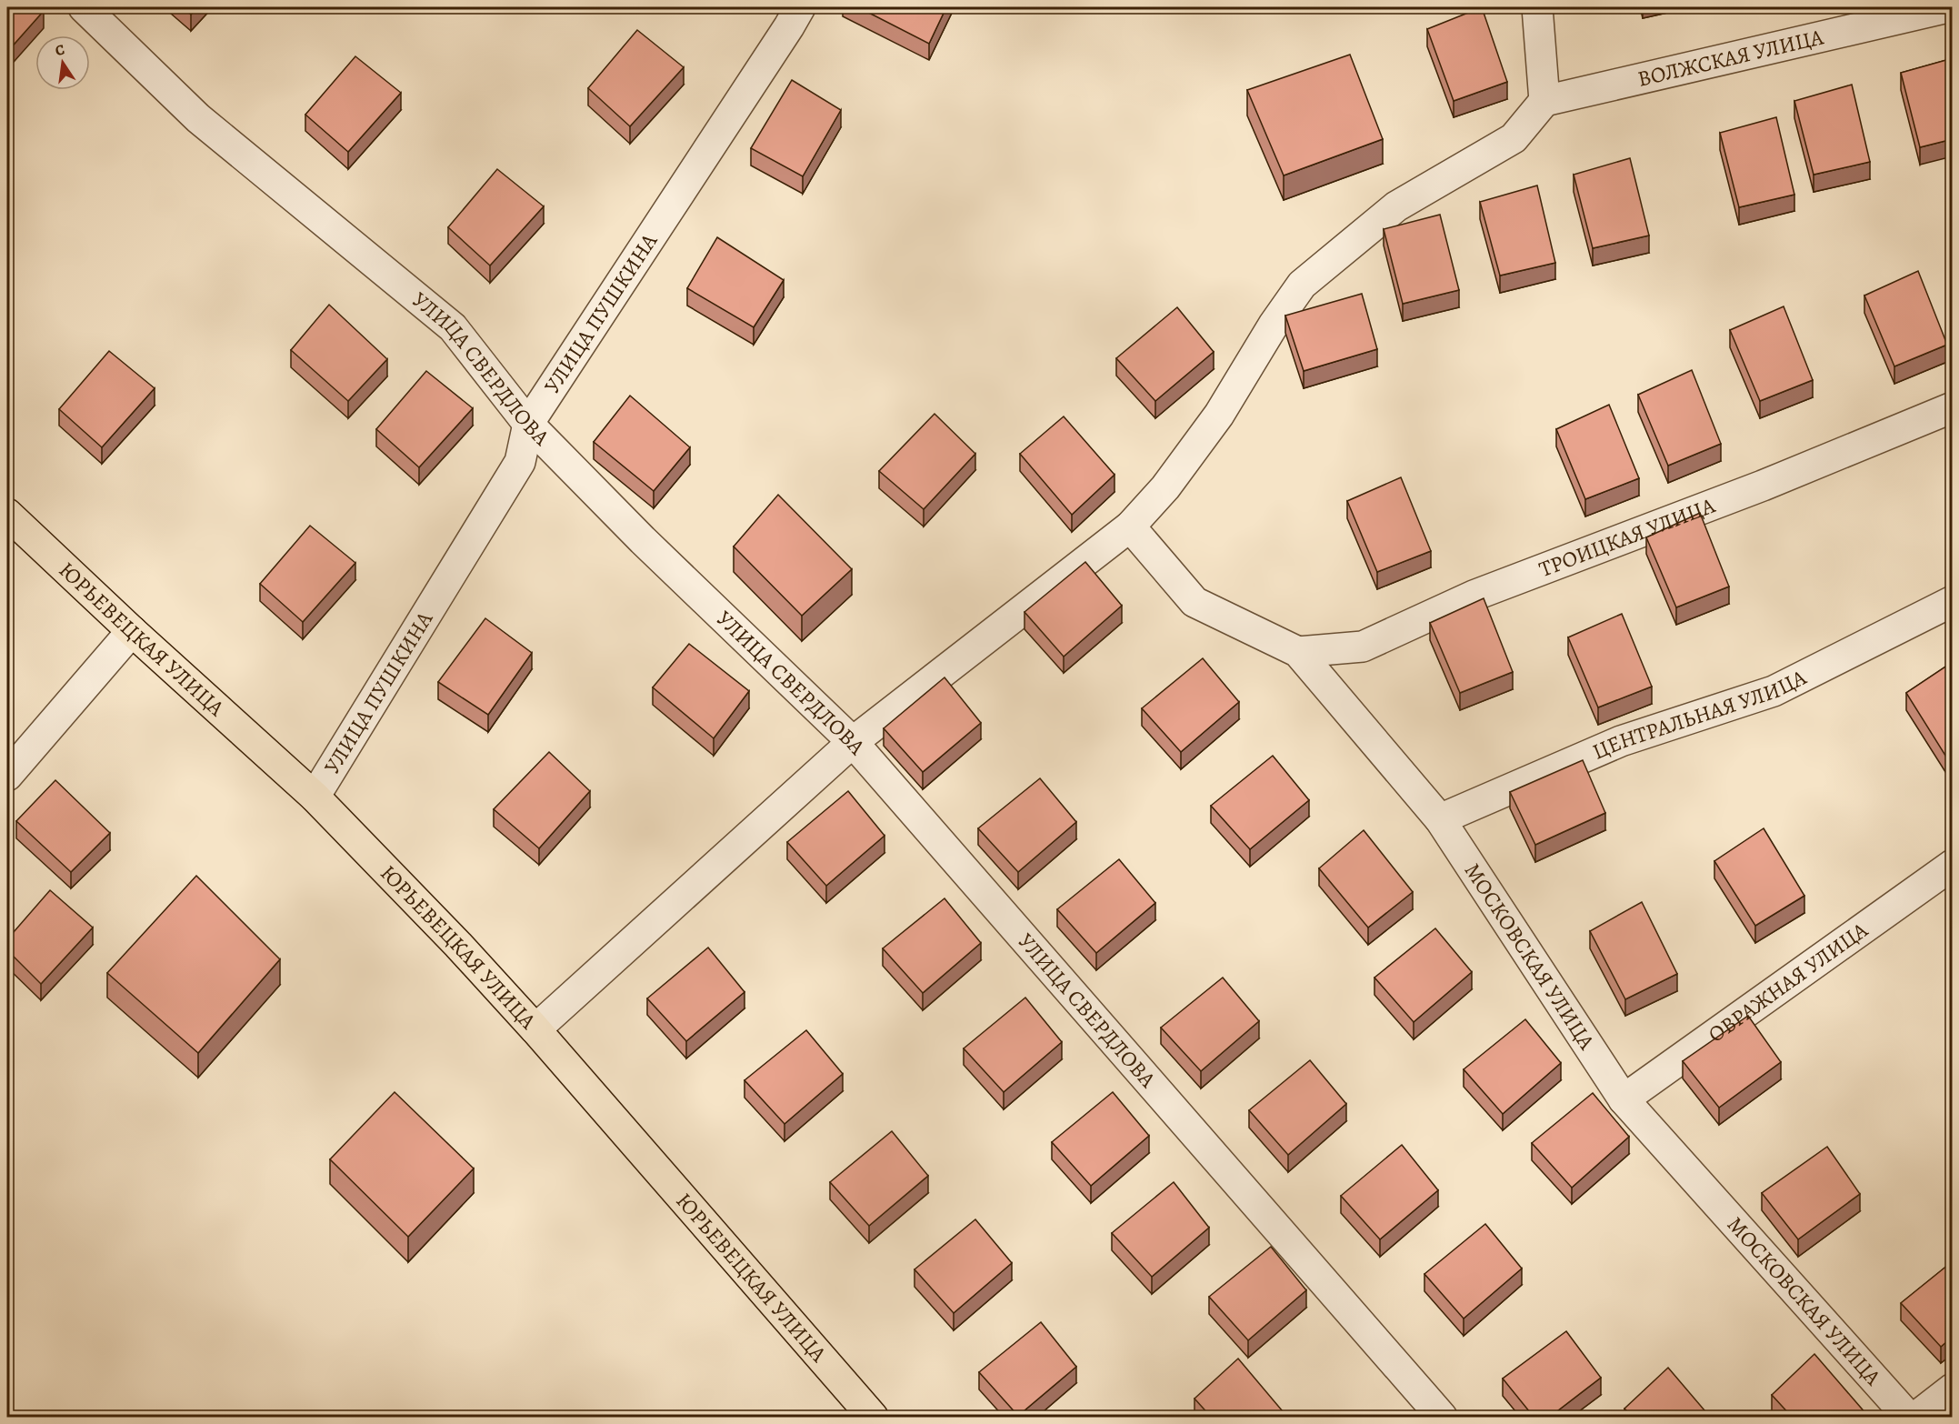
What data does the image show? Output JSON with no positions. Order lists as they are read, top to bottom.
{
  "streets": {
    "main road": ["ЮРЬЕВЕЦКАЯ УЛИЦА"],
    "street": [
      "ВОЛЖСКАЯ УЛИЦА",
      "УЛИЦА ПУШКИНА",
      "УЛИЦА СВЕРДЛОВА",
      "ТРОИЦКАЯ УЛИЦА",
      "ЦЕНТРАЛЬНАЯ УЛИЦА",
      "МОСКОВСКАЯ УЛИЦА",
      "ОВРАЖНАЯ УЛИЦА"
    ]
  },
  "crossings": [
    ["УЛИЦА ПУШКИНА", "УЛИЦА СВЕРДЛОВА"],
    ["УЛИЦА ПУШКИНА", "ЮРЬЕВЕЦКАЯ УЛИЦА"],
    ["ТРОИЦКАЯ УЛИЦА", "МОСКОВСКАЯ УЛИЦА"],
    ["ЦЕНТРАЛЬНАЯ УЛИЦА", "МОСКОВСКАЯ УЛИЦА"],
    ["МОСКОВСКАЯ УЛИЦА", "ОВРАЖНАЯ УЛИЦА"]
  ],
  "north": "top"
}
